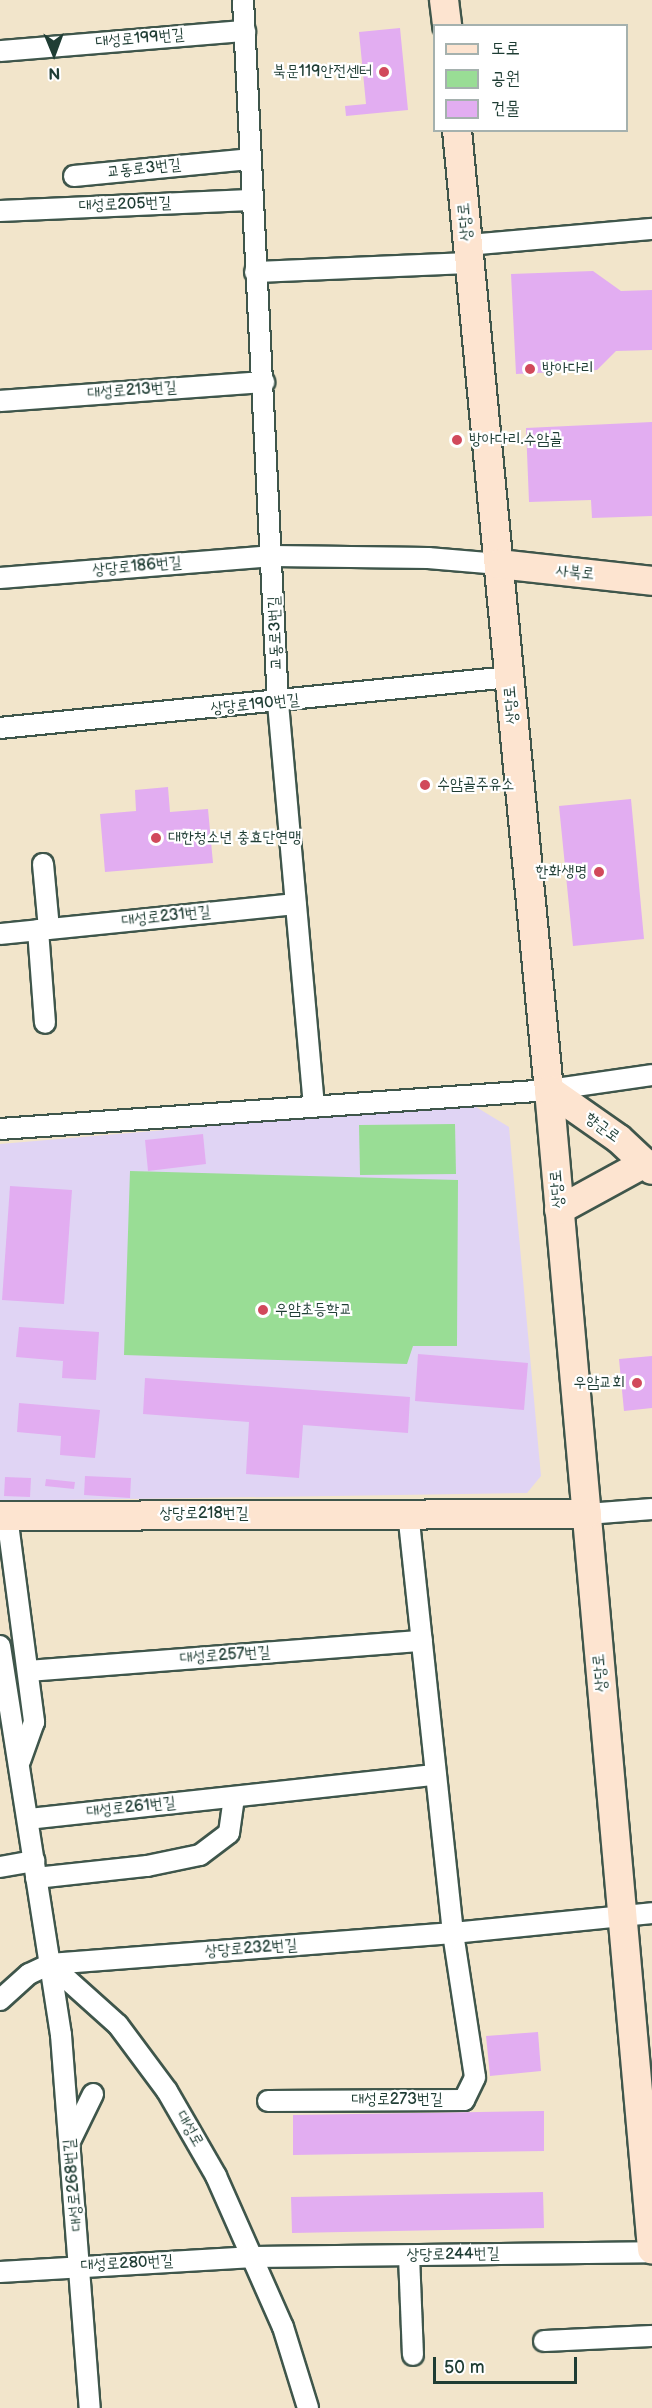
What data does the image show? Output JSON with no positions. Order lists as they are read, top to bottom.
{
  "streets": {
    "main road": [
      "상당로",
      "사북로",
      "향군로",
      "상당로218번길"
    ],
    "street": [
      "대성로199번길",
      "교동로3번길",
      "대성로205번길",
      "대성로213번길",
      "상당로186번길",
      "상당로190번길",
      "대성로231번길",
      "대성로257번길",
      "대성로261번길",
      "상당로232번길",
      "대성로273번길",
      "대성로",
      "대성로268번길",
      "상당로244번길",
      "대성로280번길"
    ]
  },
  "crossings": [
    ["대성로199번길", "교동로3번길"],
    ["교동로3번길", "대성로205번길"],
    ["교동로3번길", "대성로213번길"],
    ["교동로3번길", "상당로186번길"],
    ["교동로3번길", "상당로190번길"],
    ["교동로3번길", "대성로231번길"],
    ["상당로", "상당로186번길"],
    ["상당로", "사북로"],
    ["상당로", "상당로190번길"],
    ["상당로", "향군로"],
    ["상당로", "상당로218번길"],
    ["상당로", "상당로232번길"],
    ["상당로", "상당로244번길"],
    ["상당로186번길", "사북로"],
    ["상당로232번길", "대성로273번길"],
    ["상당로232번길", "대성로"],
    ["상당로232번길", "대성로268번길"],
    ["대성로", "대성로268번길"],
    ["대성로", "상당로244번길"],
    ["대성로", "대성로280번길"],
    ["대성로268번길", "대성로280번길"],
    ["상당로244번길", "대성로280번길"]
  ],
  "places": [
    "북문119안전센터",
    "방아다리",
    "방아다리.수암골",
    "수암골주유소",
    "대한청소년 충효단연맹",
    "한화생명",
    "우암초등학교",
    "우암교회"
  ],
  "legend": ["도로", "공원", "건물"],
  "scale_bar": "50 m",
  "north": "bottom"
}
